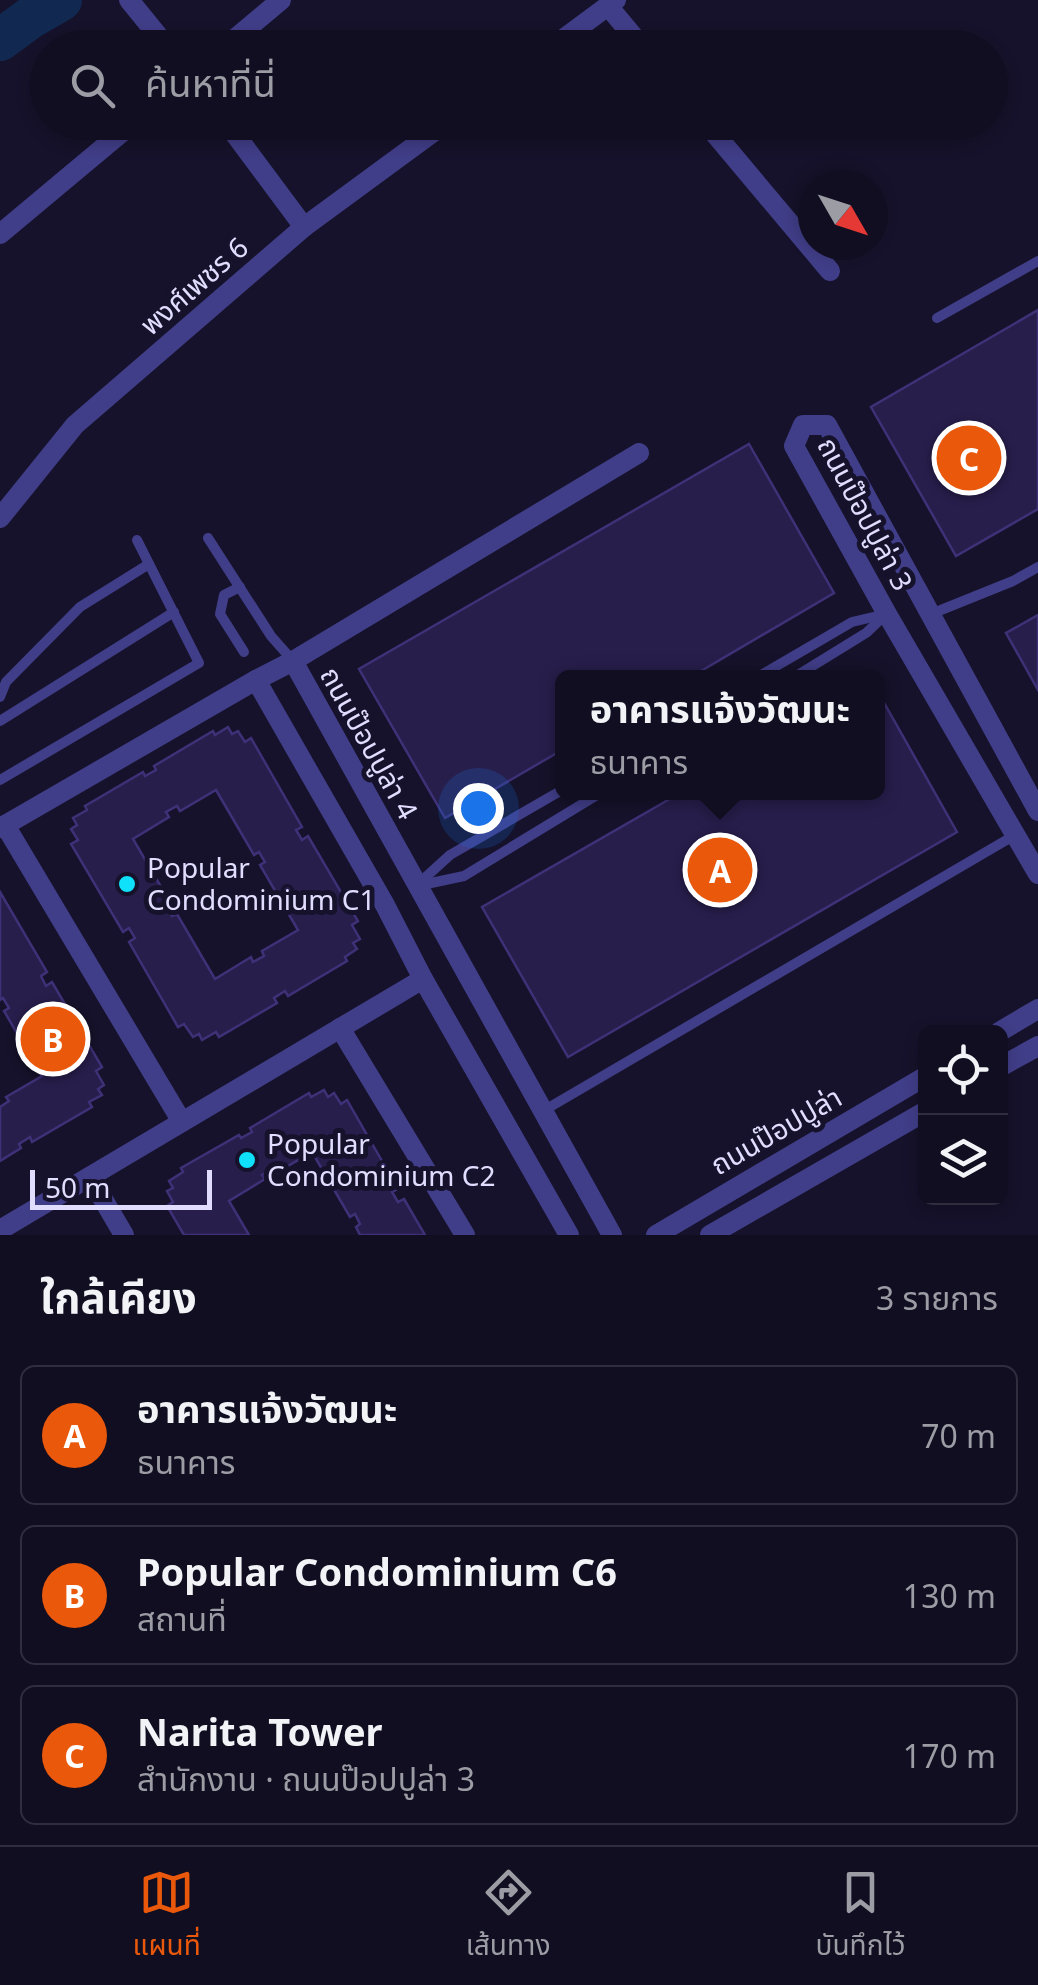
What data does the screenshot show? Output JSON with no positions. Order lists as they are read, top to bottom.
{
  "streets": {
    "street": [
      "พงศ์เพชร 6",
      "ถนนป๊อปปูล่า 3",
      "ถนนป๊อปปูล่า 4",
      "ถนนป๊อปปูล่า"
    ]
  },
  "places": ["Popular Condominium C1", "Popular Condominium C2"],
  "scale_bar": "50 m",
  "north": "bottom right",
  "page": {
    "search": "ค้นหาที่นี่",
    "pins": ["C", "A", "B"],
    "popup": ["อาคารแจ้งวัฒนะ", "ธนาคาร"],
    "scale": "50 m",
    "heading": ["ใกล้เคียง", "3 รายการ"],
    "list": [
      {
        "mark": "A",
        "name": "อาคารแจ้งวัฒนะ",
        "note": "ธนาคาร",
        "value": "70 m"
      },
      {
        "mark": "B",
        "name": "Popular Condominium C6",
        "note": "สถานที่",
        "value": "130 m"
      },
      {
        "mark": "C",
        "name": "Narita Tower",
        "note": "สำนักงาน · ถนนป๊อปปูล่า 3",
        "value": "170 m"
      }
    ],
    "nav": ["แผนที่", "เส้นทาง", "บันทึกไว้"]
  }
}
